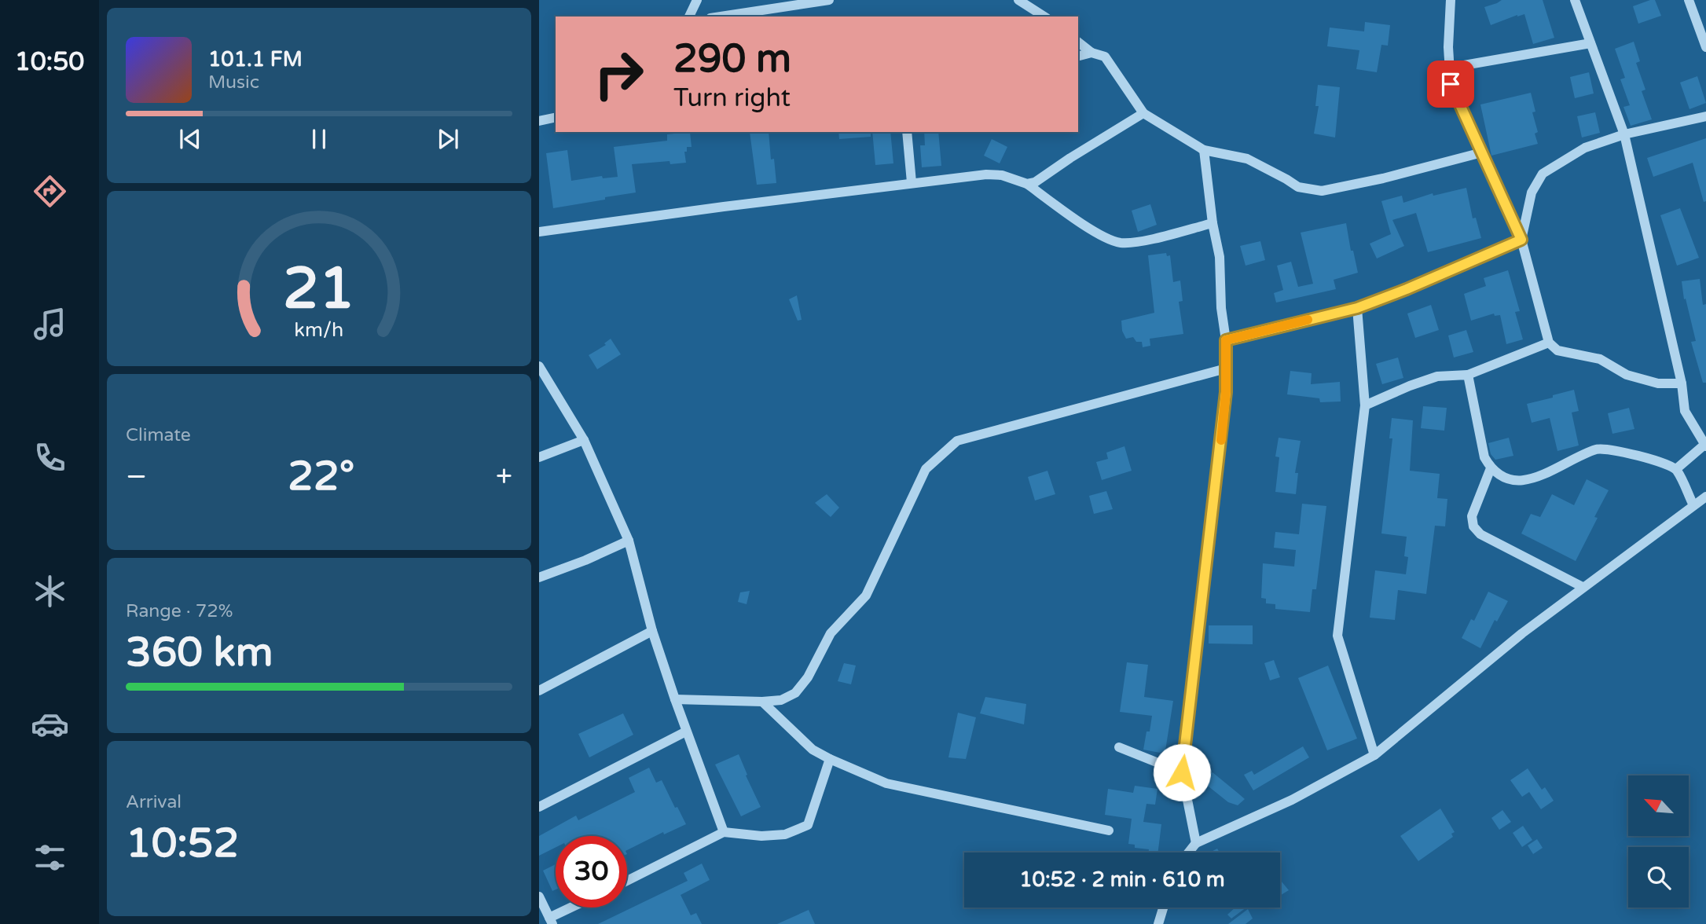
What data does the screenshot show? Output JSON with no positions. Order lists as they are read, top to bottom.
{
  "north": "top left",
  "page": {
    "tabs": "10:50",
    "turn": ["290 m", "Turn right"],
    "song": ["101.1 FM", "Music"],
    "tile": [
      "Climate",
      ["Range · 72%", "360 km"],
      ["Arrival", "10:52"]
    ],
    "heat": ["−", "22°", "+"],
    "limit": "30",
    "trip": "10:52 · 2 min · 610 m",
    "gauge": ["21", "km/h"]
  }
}
